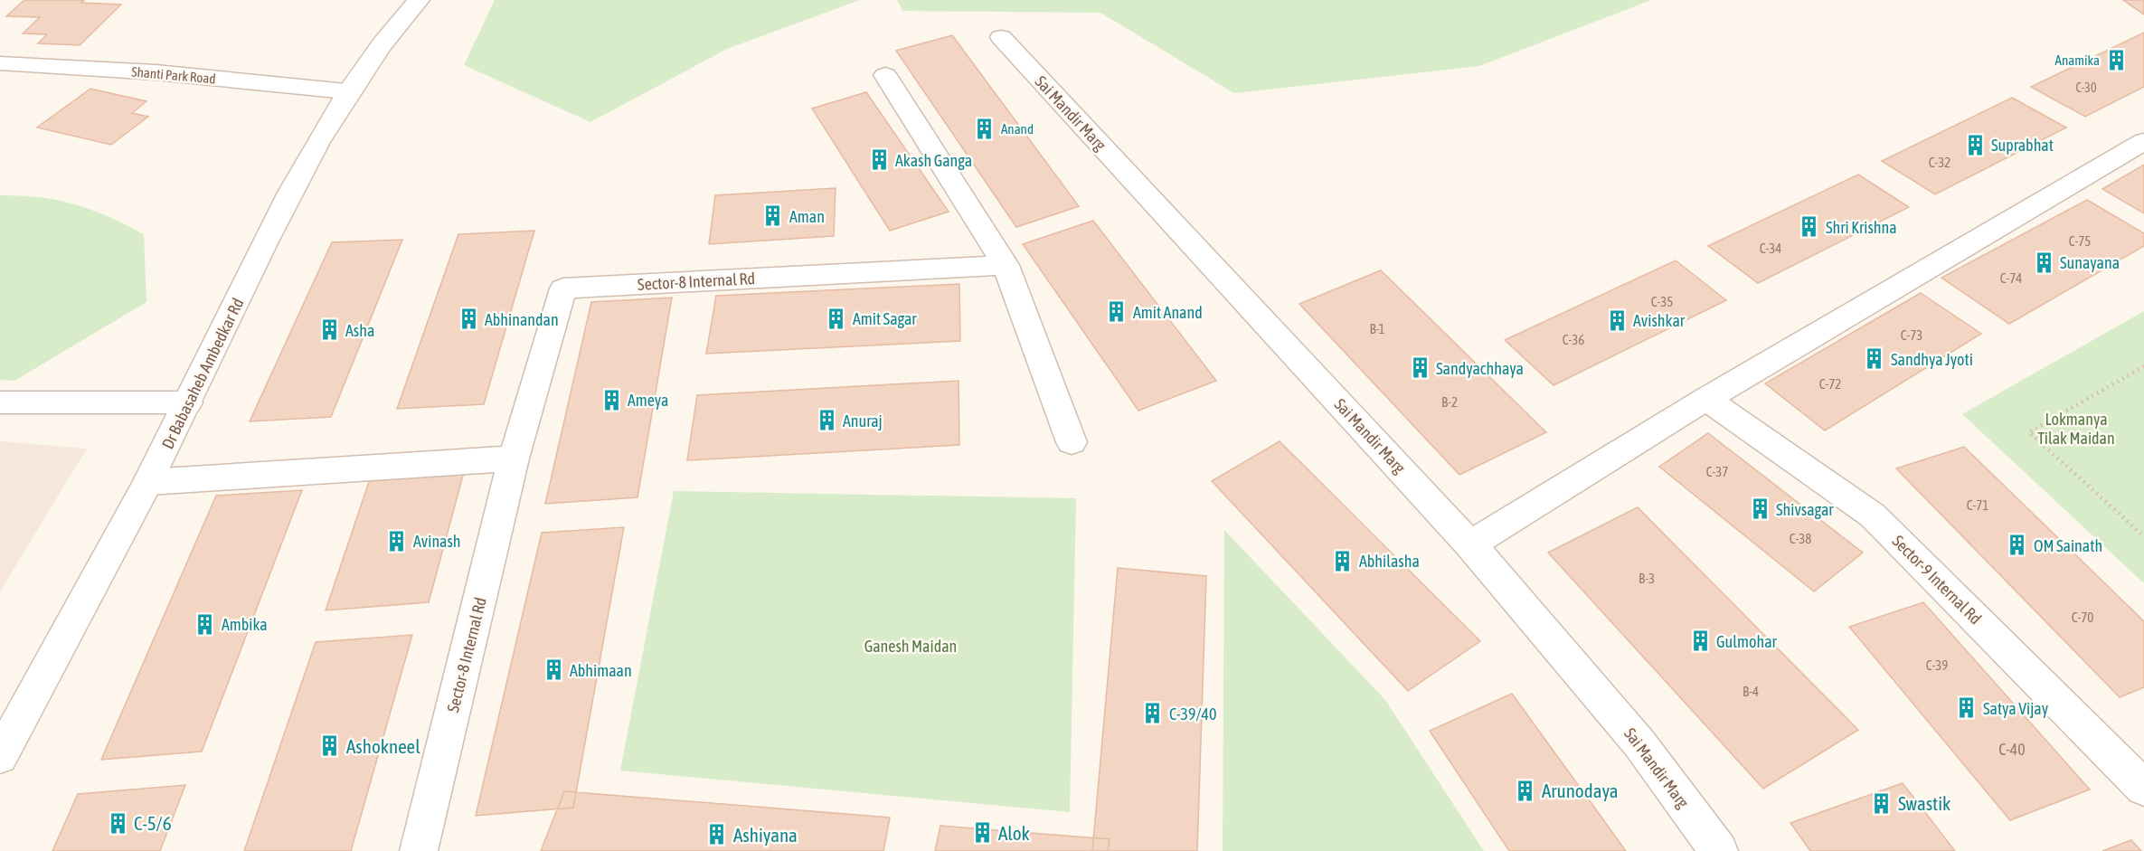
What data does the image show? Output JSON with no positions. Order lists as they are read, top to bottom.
{
  "streets": {
    "street": [
      "Shanti Park Road",
      "Sai Mandir Marg",
      "Sector-8 Internal Rd",
      "Dr Babasaheb Ambedkar Rd",
      "Sector-9 Internal Rd"
    ]
  },
  "crossings": [
    ["Shanti Park Road", "Dr Babasaheb Ambedkar Rd"]
  ],
  "parks": ["Lokmanya Tilak Maidan", "Ganesh Maidan"],
  "places": {
    "building": [
      "Anamika",
      "Anand",
      "Suprabhat",
      "Akash Ganga",
      "Aman",
      "Shri Krishna",
      "Sunayana",
      "Amit Anand",
      "Amit Sagar",
      "Abhinandan",
      "Avishkar",
      "Asha",
      "Sandhya Jyoti",
      "Sandyachhaya",
      "Ameya",
      "Anuraj",
      "Shivsagar",
      "Avinash",
      "OM Sainath",
      "Abhilasha",
      "Ambika",
      "Gulmohar",
      "Abhimaan",
      "Satya Vijay",
      "C-39/40",
      "Ashokneel",
      "Arunodaya",
      "Swastik",
      "C-5/6",
      "Alok",
      "Ashiyana"
    ]
  },
  "house_numbers": [
    "C-30",
    "C-32",
    "C-75",
    "C-34",
    "C-74",
    "C-35",
    "B-1",
    "C-73",
    "C-36",
    "C-72",
    "B-2",
    "C-37",
    "C-71",
    "C-38",
    "B-3",
    "C-70",
    "C-39",
    "B-4",
    "C-40"
  ]
}
